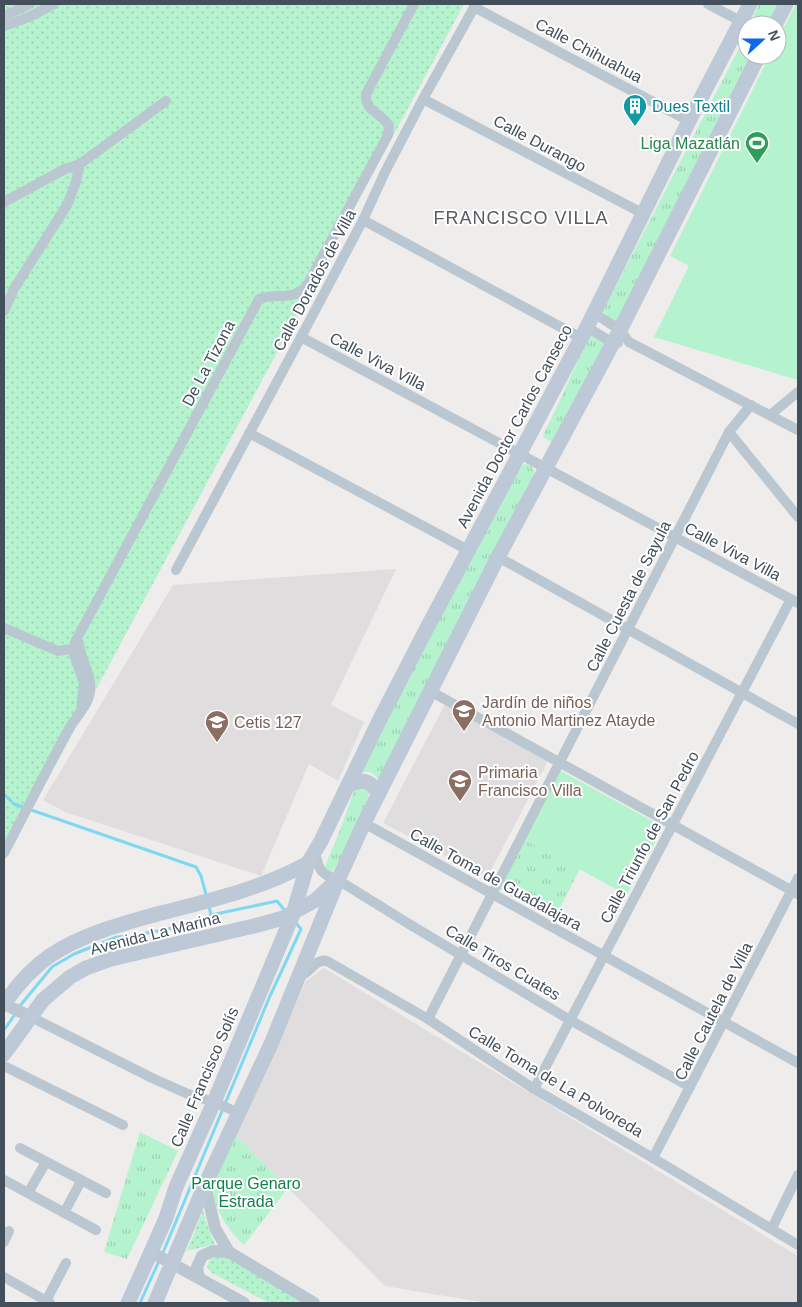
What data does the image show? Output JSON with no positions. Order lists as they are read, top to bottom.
{
  "streets": {
    "main road": ["Avenida Doctor Carlos Canseco", "Avenida La Marina", "Calle Francisco Solís"],
    "street": [
      "Calle Chihuahua",
      "Calle Durango",
      "Calle Dorados de Villa",
      "Calle Viva Villa",
      "De La Tizona",
      "Calle Cuesta de Sayula",
      "Calle Triunfo de San Pedro",
      "Calle Toma de Guadalajara",
      "Calle Tiros Cuates",
      "Calle Cautela de Villa",
      "Calle Toma de La Polvoreda"
    ]
  },
  "crossings": [
    ["Calle Chihuahua", "Calle Dorados de Villa"],
    ["Calle Chihuahua", "Avenida Doctor Carlos Canseco"],
    ["Calle Durango", "Calle Dorados de Villa"],
    ["Calle Durango", "Avenida Doctor Carlos Canseco"],
    ["Calle Dorados de Villa", "Calle Viva Villa"],
    ["Calle Viva Villa", "Avenida Doctor Carlos Canseco"],
    ["Calle Viva Villa", "Calle Cuesta de Sayula"],
    ["Calle Viva Villa", "Calle Triunfo de San Pedro"],
    ["Avenida Doctor Carlos Canseco", "Avenida La Marina"],
    ["Avenida Doctor Carlos Canseco", "Calle Tiros Cuates"],
    ["Avenida Doctor Carlos Canseco", "Calle Francisco Solís"],
    ["Calle Cuesta de Sayula", "Calle Toma de Guadalajara"],
    ["Calle Cuesta de Sayula", "Calle Tiros Cuates"],
    ["Calle Cuesta de Sayula", "Calle Toma de La Polvoreda"],
    ["Calle Triunfo de San Pedro", "Calle Toma de Guadalajara"],
    ["Calle Triunfo de San Pedro", "Calle Tiros Cuates"],
    ["Calle Triunfo de San Pedro", "Calle Toma de La Polvoreda"],
    ["Calle Toma de Guadalajara", "Calle Cautela de Villa"],
    ["Avenida La Marina", "Calle Tiros Cuates"],
    ["Avenida La Marina", "Calle Francisco Solís"],
    ["Calle Tiros Cuates", "Calle Cautela de Villa"],
    ["Calle Tiros Cuates", "Calle Francisco Solís"],
    ["Calle Cautela de Villa", "Calle Toma de La Polvoreda"]
  ],
  "districts": ["FRANCISCO VILLA"],
  "parks": ["Parque Genaro Estrada"],
  "places": {
    "building": ["Dues Textil"],
    "sports": ["Liga Mazatlán"],
    "school or university": ["Jardín de niños Antonio Martinez Atayde", "Cetis 127", "Primaria Francisco Villa"]
  },
  "north": "right"
}
